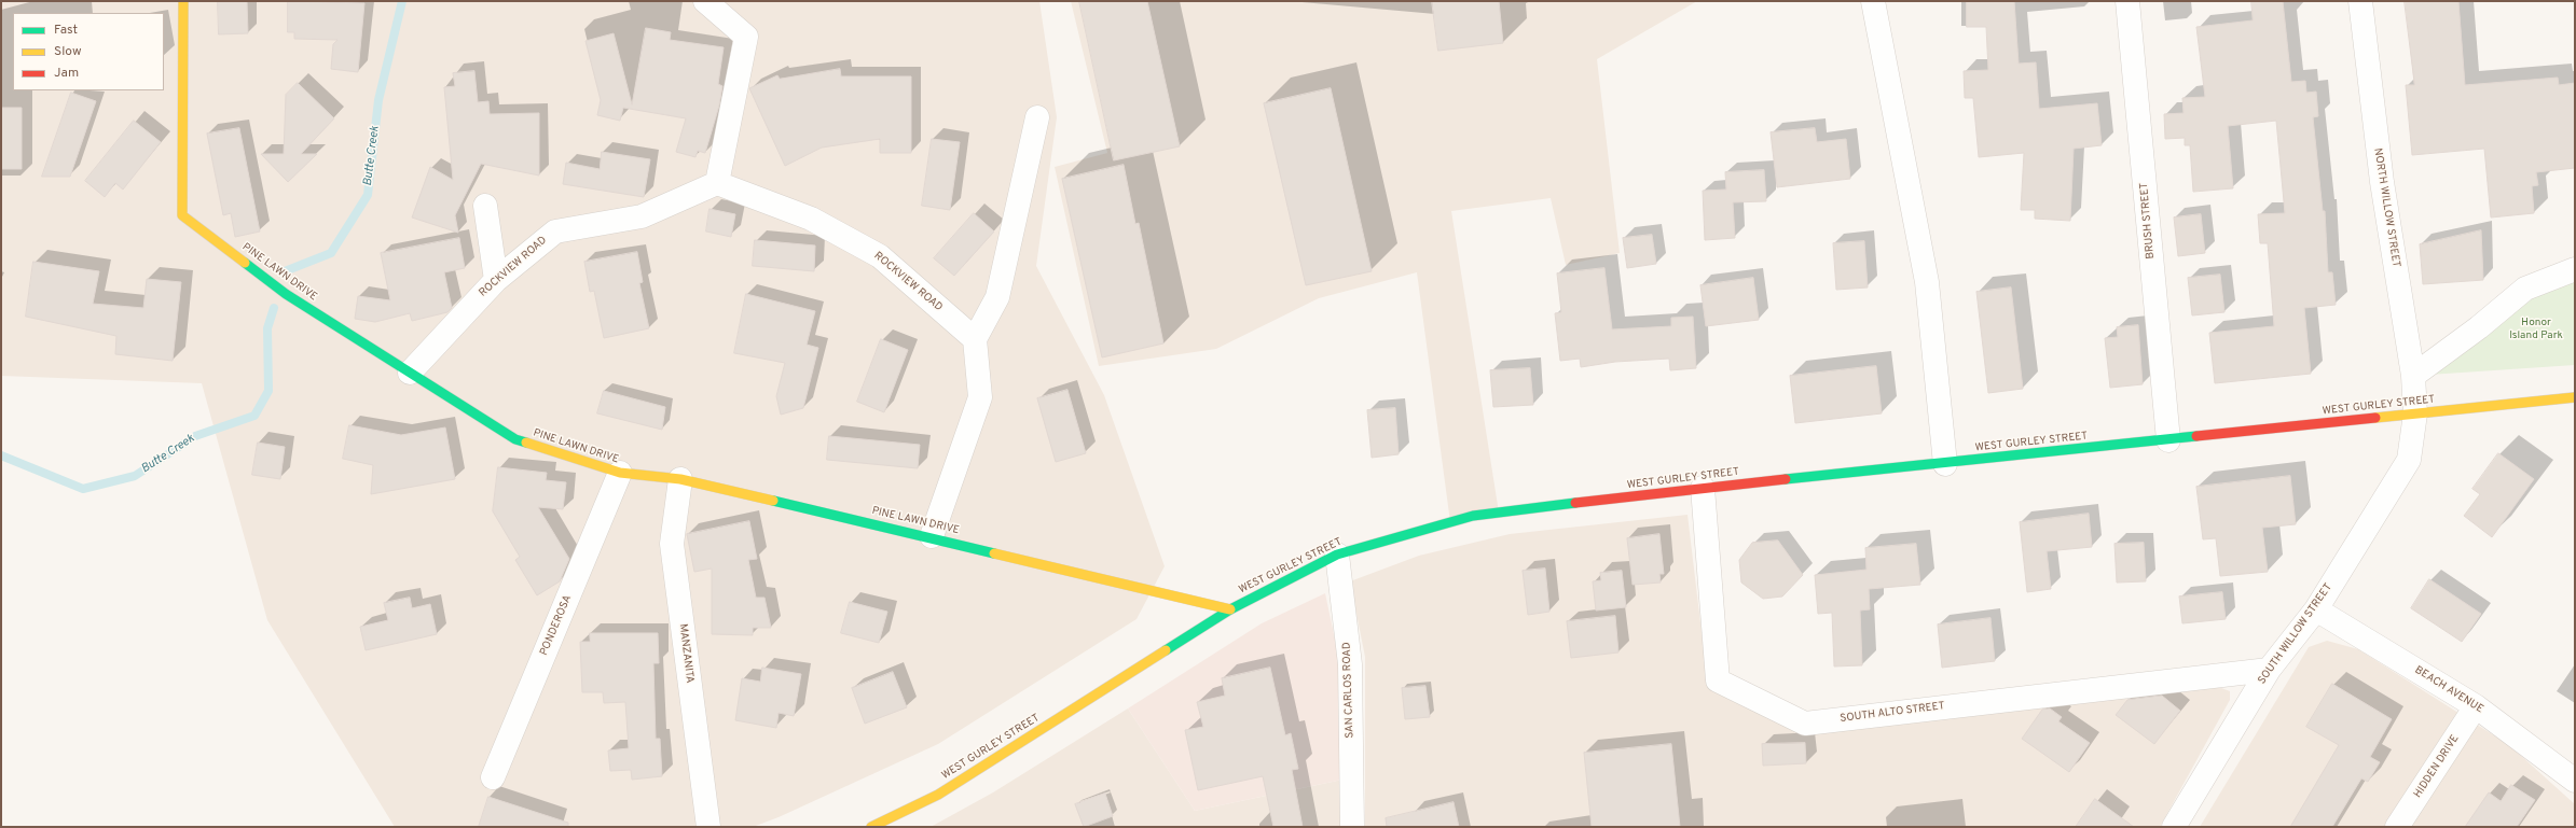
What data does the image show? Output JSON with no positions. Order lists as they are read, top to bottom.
{
  "streets": {
    "main road": ["PINE LAWN DRIVE", "WEST GURLEY STREET"],
    "street": [
      "NORTH WILLOW STREET",
      "BRUSH STREET",
      "ROCKVIEW ROAD",
      "PONDEROSA",
      "SOUTH WILLOW STREET",
      "MANZANITA",
      "SAN CARLOS ROAD",
      "BEACH AVENUE",
      "SOUTH ALTO STREET",
      "HIDDEN DRIVE"
    ]
  },
  "crossings": [
    ["NORTH WILLOW STREET", "WEST GURLEY STREET"],
    ["NORTH WILLOW STREET", "SOUTH WILLOW STREET"],
    ["BRUSH STREET", "WEST GURLEY STREET"],
    ["ROCKVIEW ROAD", "PINE LAWN DRIVE"],
    ["PINE LAWN DRIVE", "WEST GURLEY STREET"],
    ["PINE LAWN DRIVE", "PONDEROSA"],
    ["PINE LAWN DRIVE", "MANZANITA"],
    ["WEST GURLEY STREET", "SOUTH WILLOW STREET"],
    ["WEST GURLEY STREET", "SAN CARLOS ROAD"],
    ["WEST GURLEY STREET", "SOUTH ALTO STREET"],
    ["SOUTH WILLOW STREET", "BEACH AVENUE"],
    ["SOUTH WILLOW STREET", "SOUTH ALTO STREET"],
    ["BEACH AVENUE", "HIDDEN DRIVE"]
  ],
  "water": ["Butte Creek"],
  "parks": ["Honor Island Park"],
  "legend": ["Fast", "Slow", "Jam"]
}
